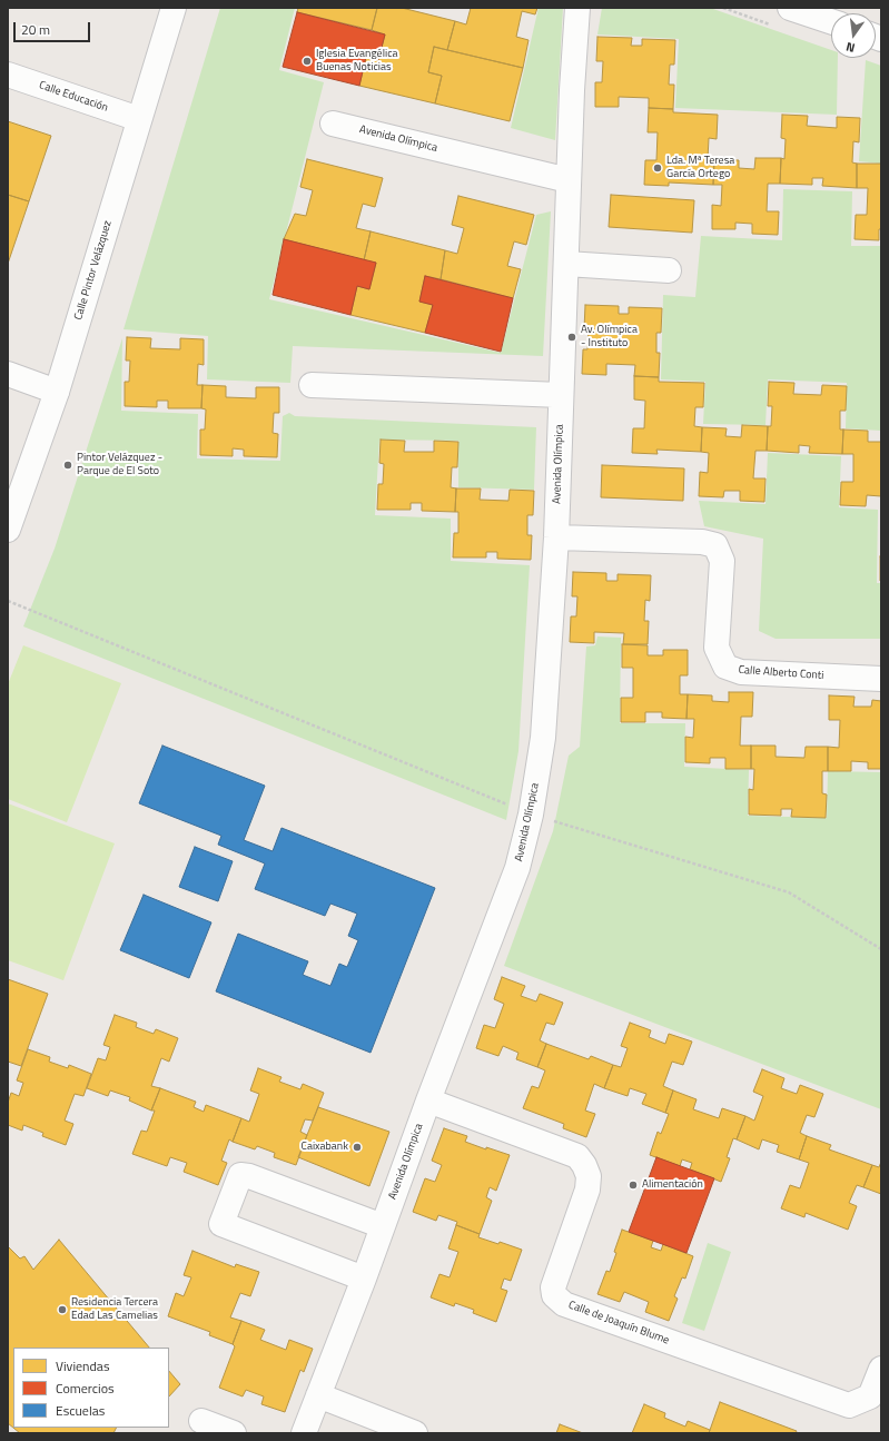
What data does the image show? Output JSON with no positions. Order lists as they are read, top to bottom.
{
  "streets": {
    "street": [
      "Calle Educación",
      "Avenida Olímpica",
      "Calle Pintor Velázquez",
      "Calle Alberto Conti",
      "Calle de Joaquín Blume"
    ]
  },
  "crossings": [
    ["Calle Educación", "Calle Pintor Velázquez"],
    ["Avenida Olímpica", "Calle Alberto Conti"],
    ["Avenida Olímpica", "Calle de Joaquín Blume"]
  ],
  "places": [
    "Iglesia Evangélica Buenas Noticias",
    "Lda. Mª Teresa García Ortego",
    "Av. Olímpica - Instituto",
    "Pintor Velázquez - Parque de El Soto",
    "Caixabank",
    "Alimentación",
    "Residencia Tercera Edad Las Camelias"
  ],
  "legend": ["Viviendas", "Comercios", "Escuelas"],
  "scale_bar": "20 m",
  "north": "bottom"
}
